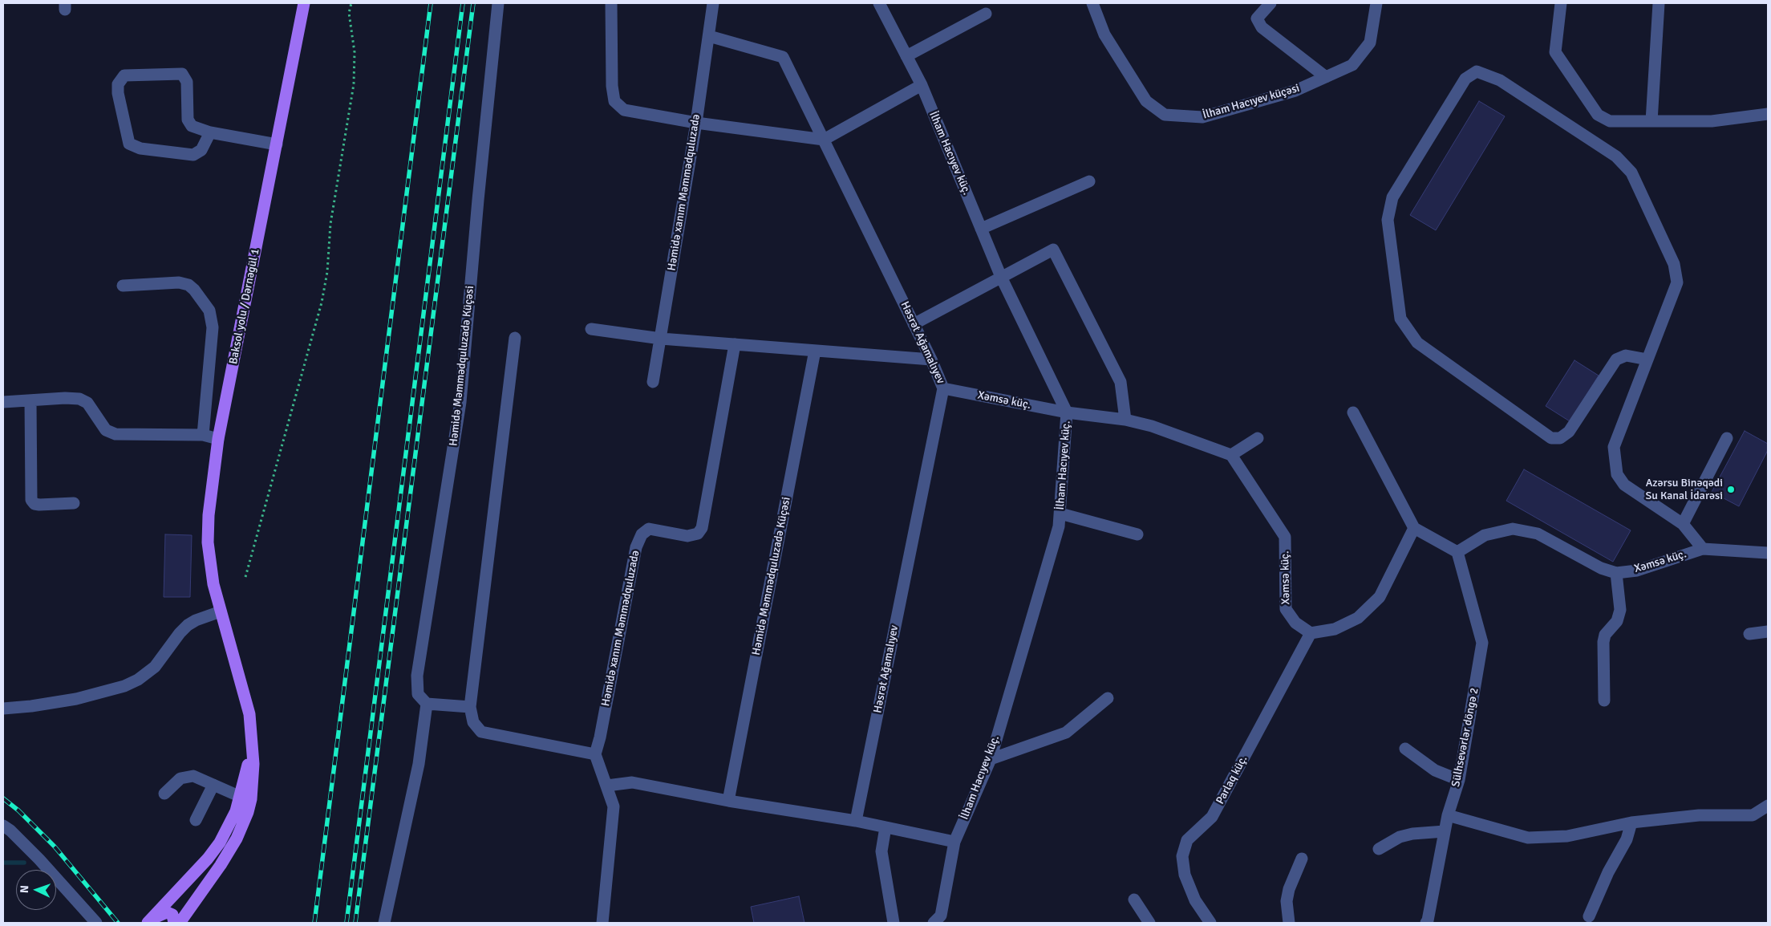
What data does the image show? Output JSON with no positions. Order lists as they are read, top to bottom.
{
  "streets": {
    "main road": ["Baksol yolu / Dərnəgül 1"],
    "street": [
      "İlham Hacıyev küçəsi",
      "İlham Hacıyev küç.",
      "Həmidə xanım Məmmədquluzadə",
      "Həsrət Ağamalıyev",
      "Həmidə Məmmədquluzadə Küçəsi",
      "Xəmsə küç.",
      "Sülhsevərlər döngə 2",
      "Parlaq küç."
    ]
  },
  "crossings": [
    ["İlham Hacıyev küç.", "Xəmsə küç."],
    ["Həmidə xanım Məmmədquluzadə", "Həsrət Ağamalıyev"],
    ["Həsrət Ağamalıyev", "Xəmsə küç."],
    ["Xəmsə küç.", "Sülhsevərlər döngə 2"],
    ["Xəmsə küç.", "Parlaq küç."]
  ],
  "places": ["Azərsu Binəqədi Su Kanal İdarəsi"],
  "north": "left"
}
